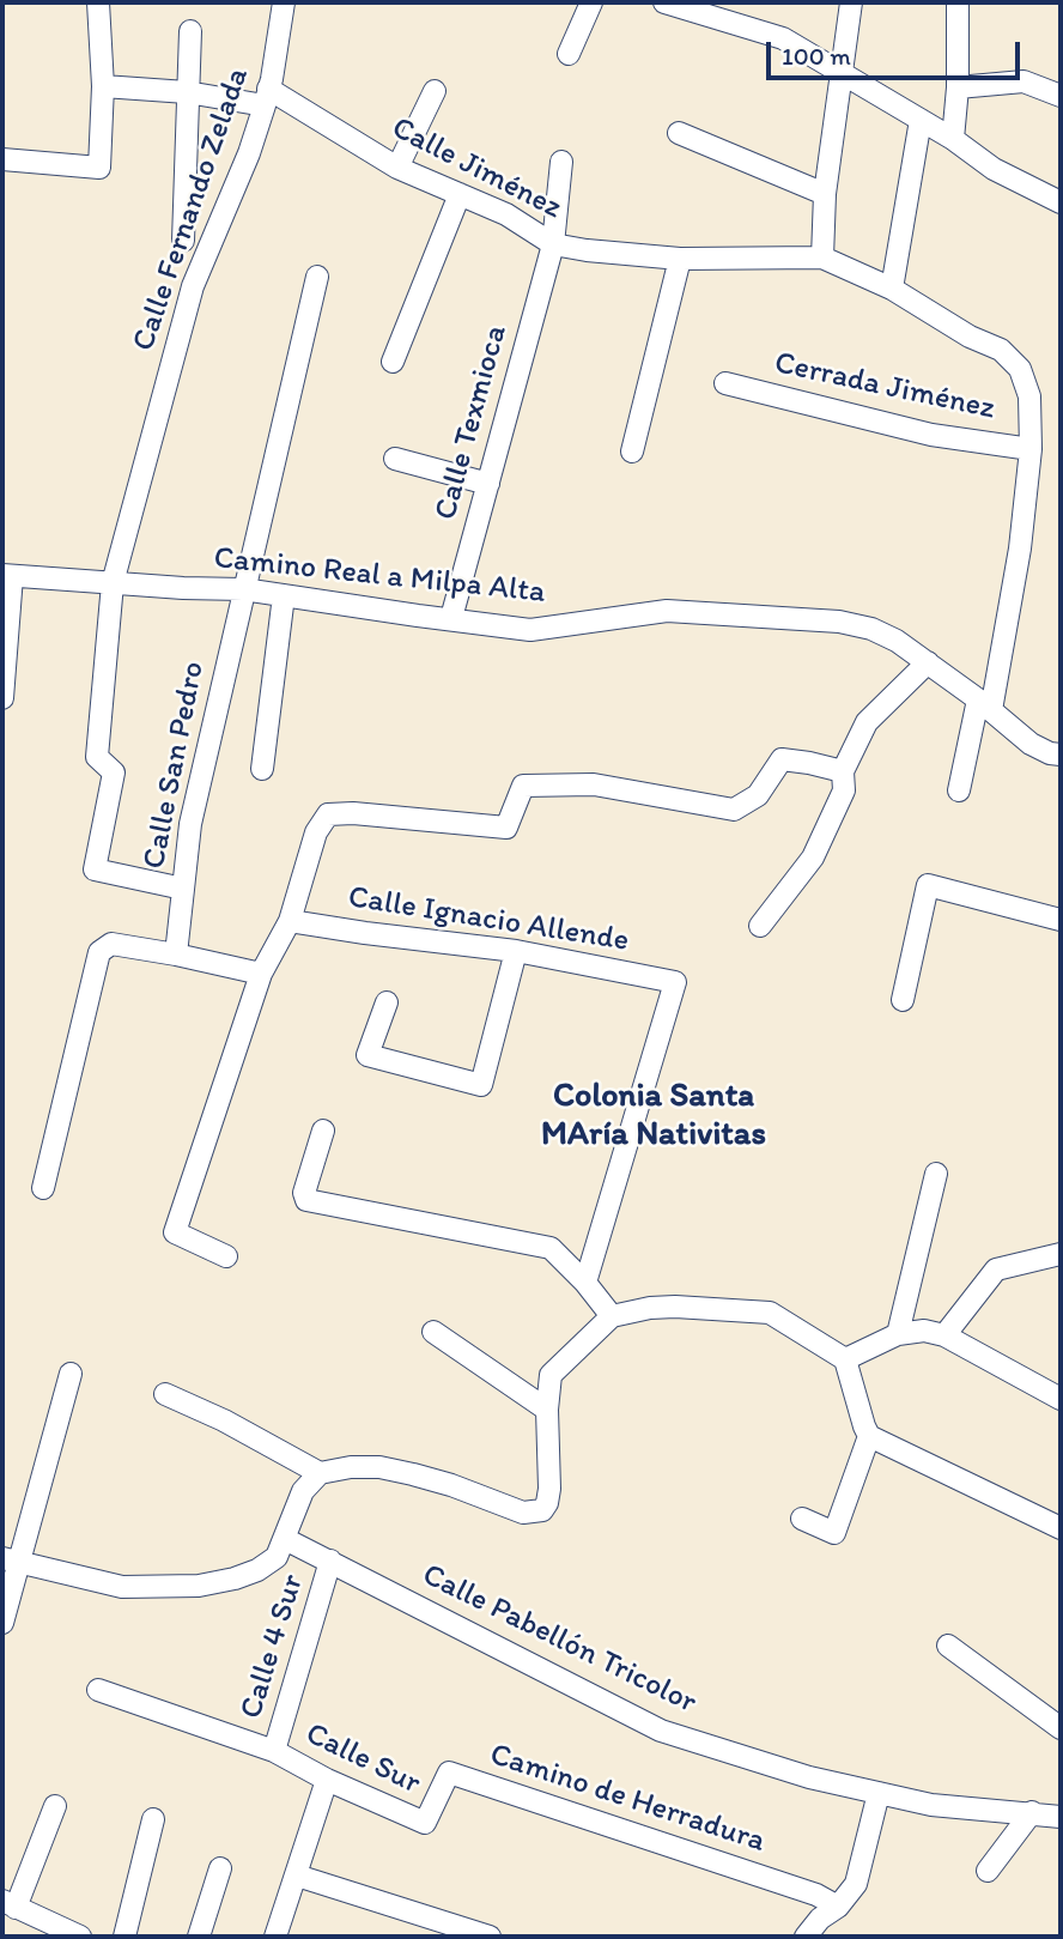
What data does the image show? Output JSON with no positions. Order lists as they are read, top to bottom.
{
  "streets": {
    "street": [
      "Calle Jiménez",
      "Calle Fernando Zelada",
      "Cerrada Jiménez",
      "Calle Texmioca",
      "Camino Real a Milpa Alta",
      "Calle San Pedro",
      "Calle Ignacio Allende",
      "Calle Pabellón Tricolor",
      "Calle 4 Sur",
      "Calle Sur",
      "Camino de Herradura"
    ]
  },
  "crossings": [
    ["Calle Jiménez", "Calle Fernando Zelada"],
    ["Calle Jiménez", "Calle Texmioca"],
    ["Calle Fernando Zelada", "Camino Real a Milpa Alta"],
    ["Calle Fernando Zelada", "Calle San Pedro"],
    ["Calle Texmioca", "Camino Real a Milpa Alta"],
    ["Camino Real a Milpa Alta", "Calle San Pedro"],
    ["Calle Pabellón Tricolor", "Calle 4 Sur"],
    ["Calle 4 Sur", "Calle Sur"],
    ["Calle Sur", "Camino de Herradura"]
  ],
  "districts": ["Colonia Santa MAría Nativitas"],
  "scale_bar": "100 m"
}
